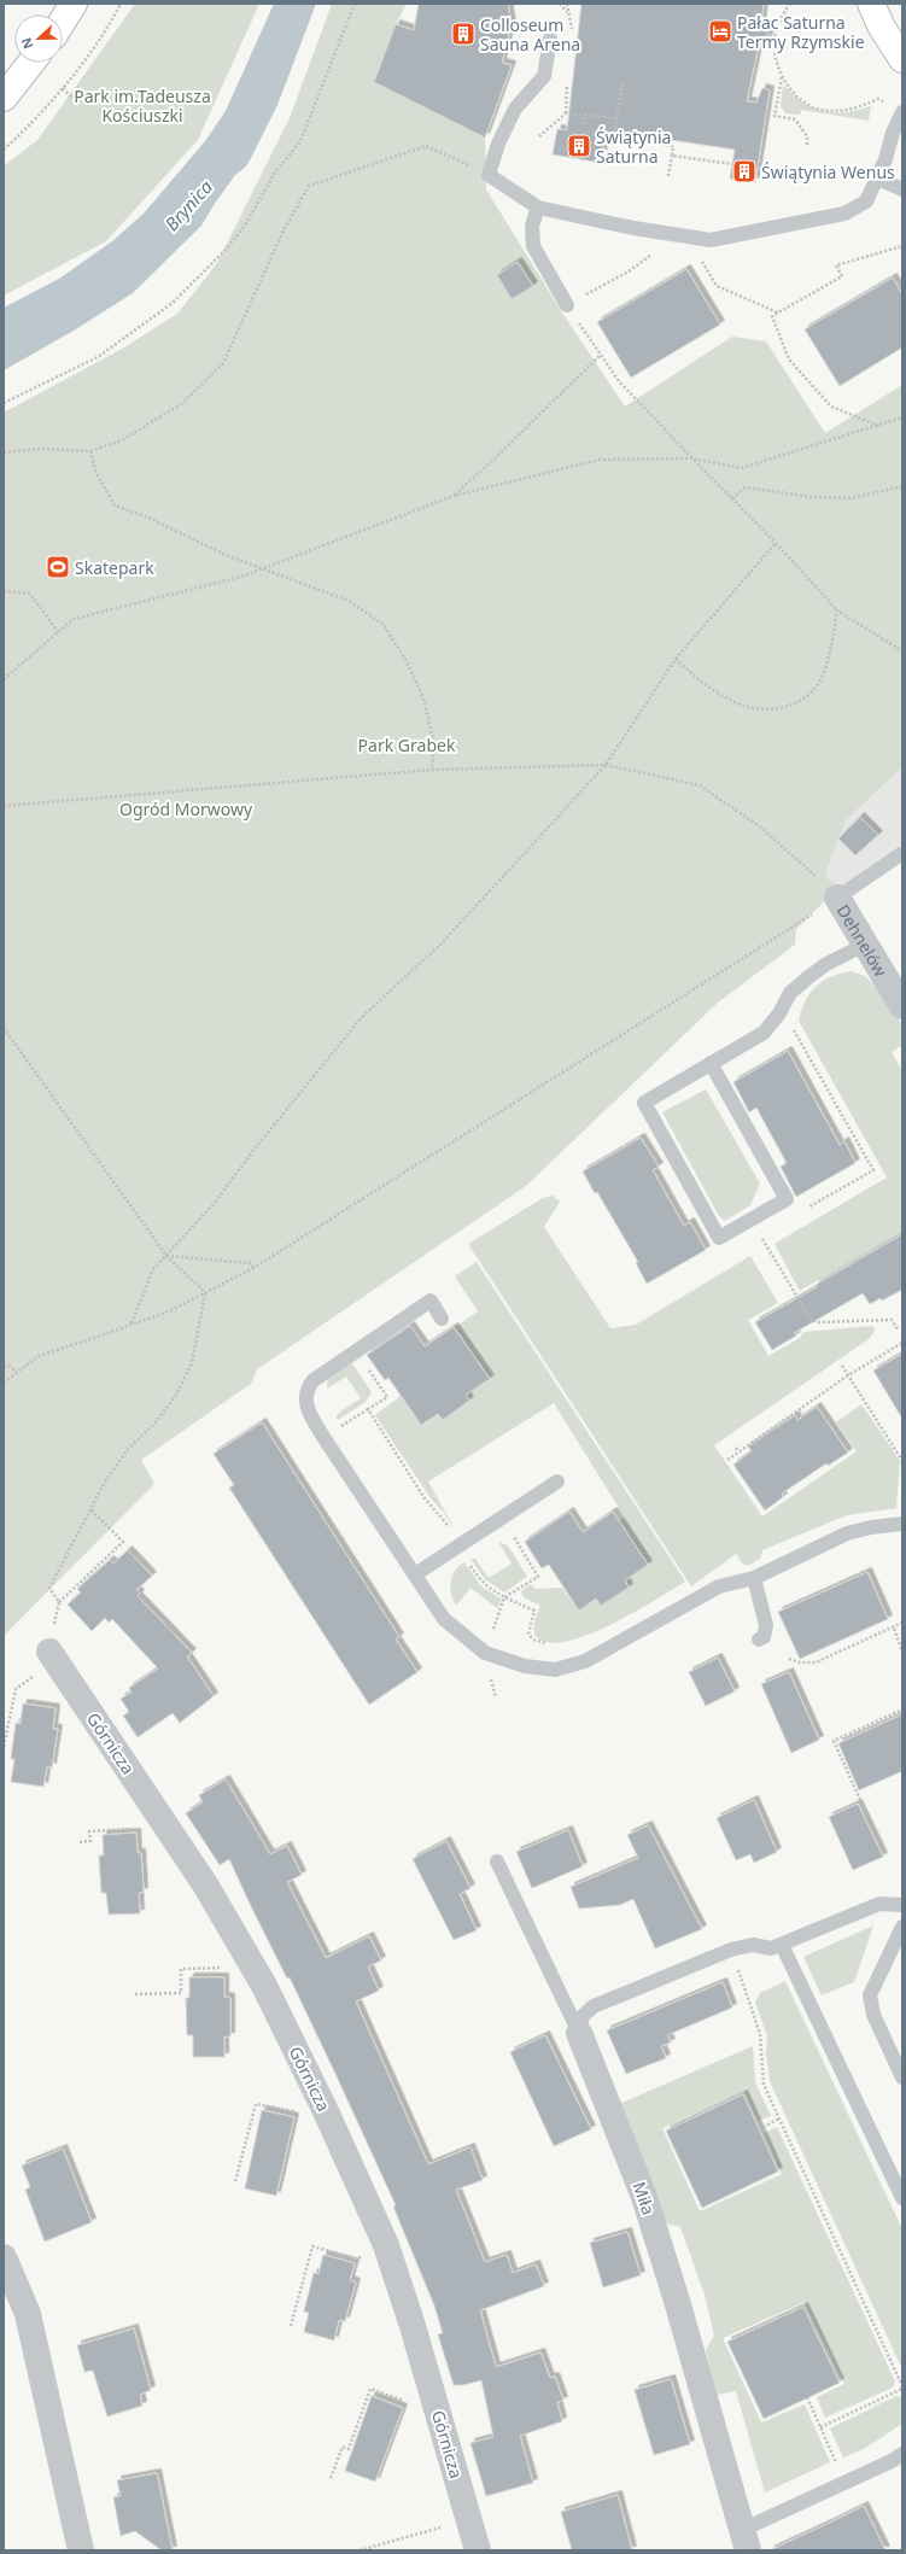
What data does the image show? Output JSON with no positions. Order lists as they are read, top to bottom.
{
  "streets": {
    "street": ["Dehnelów", "Górnicza", "Miła"]
  },
  "water": ["Brynica"],
  "parks": ["Park im.Tadeusza Kościuszki", "Park Grabek", "Ogród Morwowy"],
  "places": {
    "hotel": ["Pałac Saturna Termy Rzymskie"],
    "building": ["Colloseum Sauna Arena", "Świątynia Saturna", "Świątynia Wenus"],
    "sports": ["Skatepark"]
  },
  "north": "left"
}
